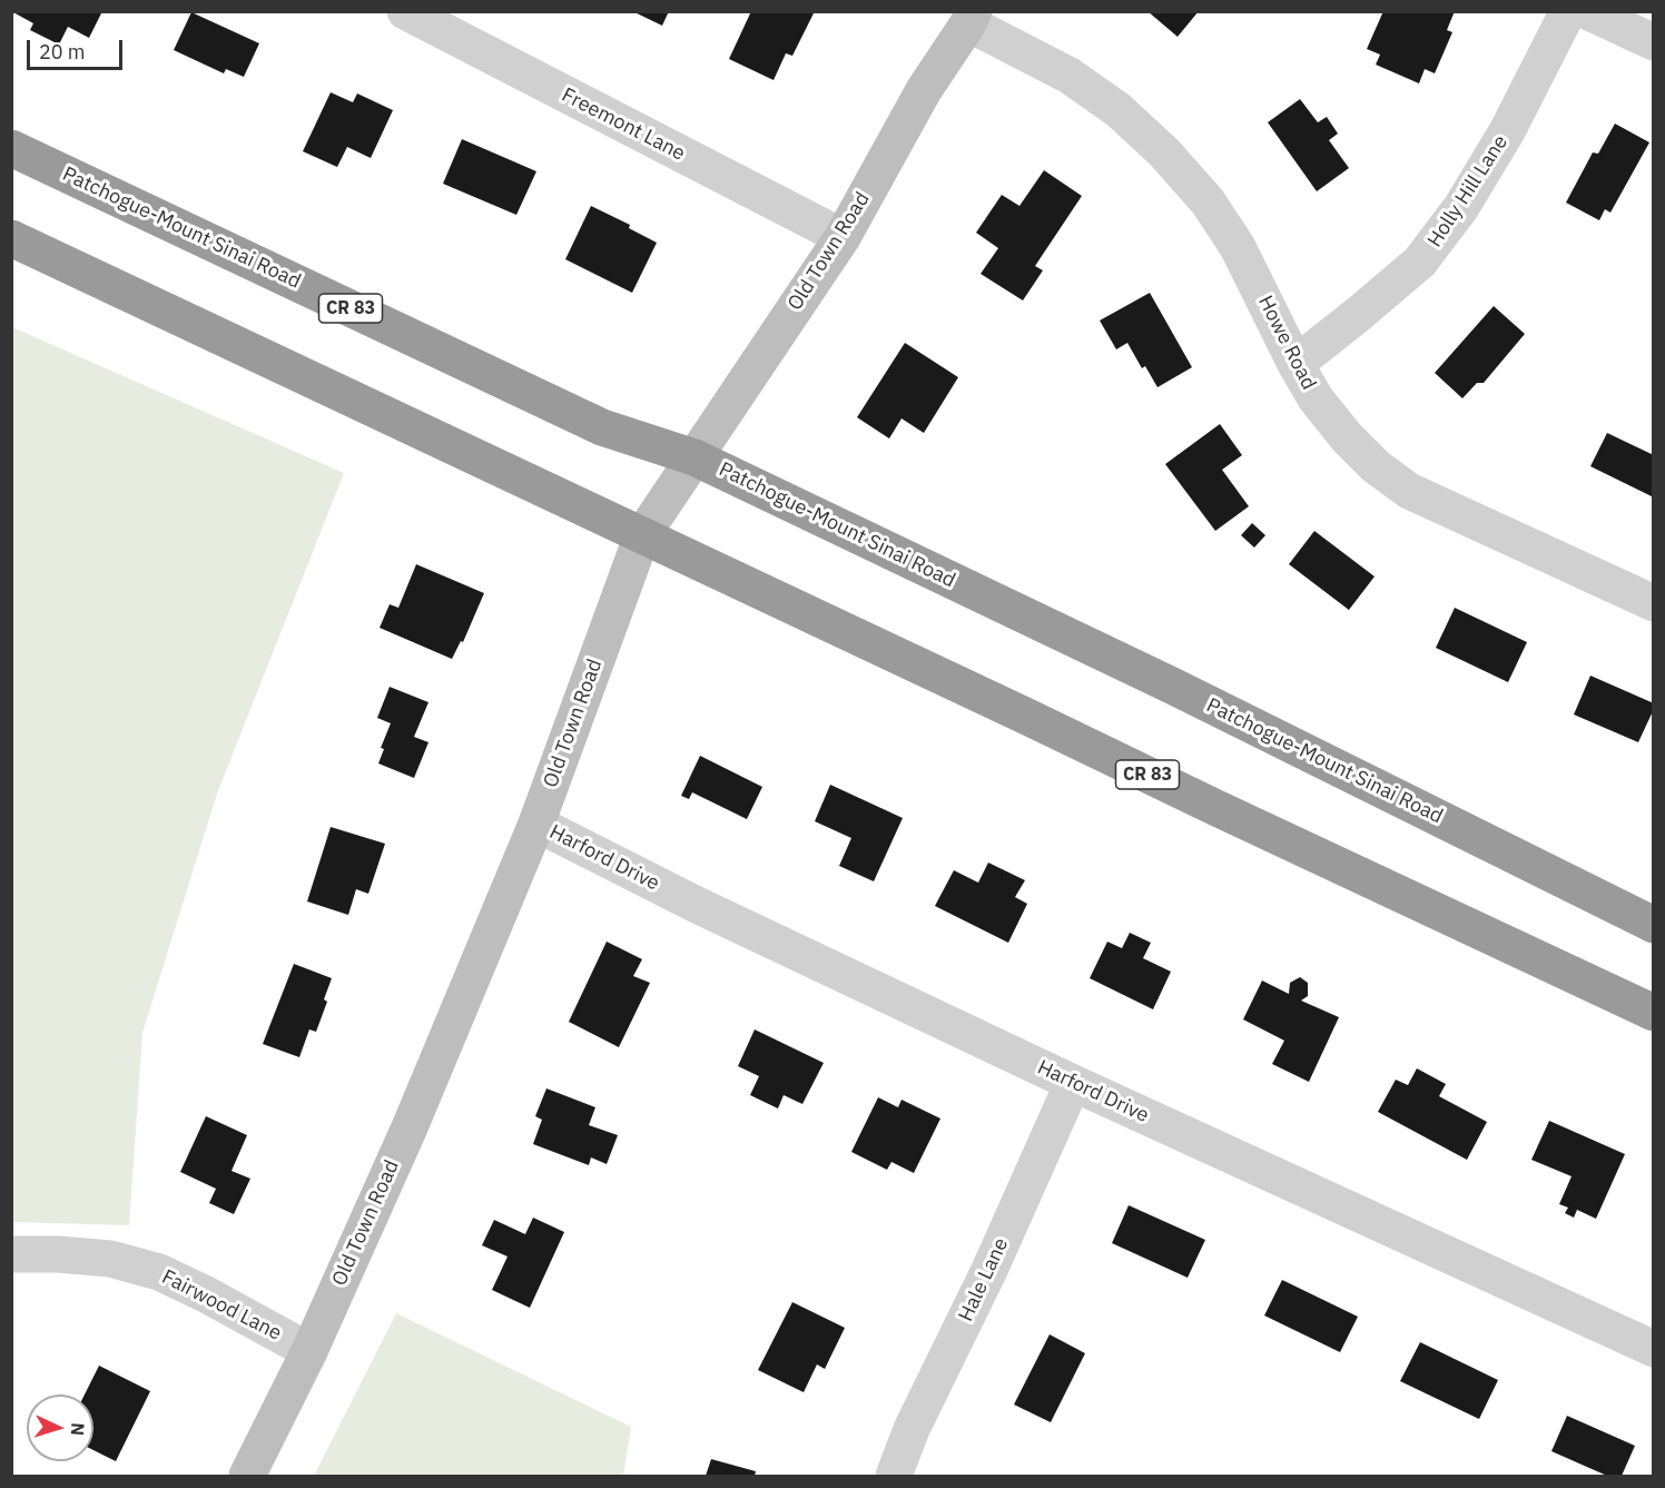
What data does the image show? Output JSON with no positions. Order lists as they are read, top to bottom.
{
  "streets": {
    "highway": ["Patchogue-Mount Sinai Road", "CR 83"],
    "main road": ["Old Town Road"],
    "street": [
      "Freemont Lane",
      "Holly Hill Lane",
      "Howe Road",
      "Harford Drive",
      "Hale Lane",
      "Fairwood Lane"
    ]
  },
  "crossings": [
    ["Freemont Lane", "Old Town Road"],
    ["Holly Hill Lane", "Howe Road"],
    ["Patchogue-Mount Sinai Road", "Old Town Road"],
    ["Old Town Road", "CR 83"],
    ["Old Town Road", "Howe Road"],
    ["Old Town Road", "Harford Drive"],
    ["Old Town Road", "Fairwood Lane"],
    ["Harford Drive", "Hale Lane"]
  ],
  "scale_bar": "20 m",
  "north": "right"
}
